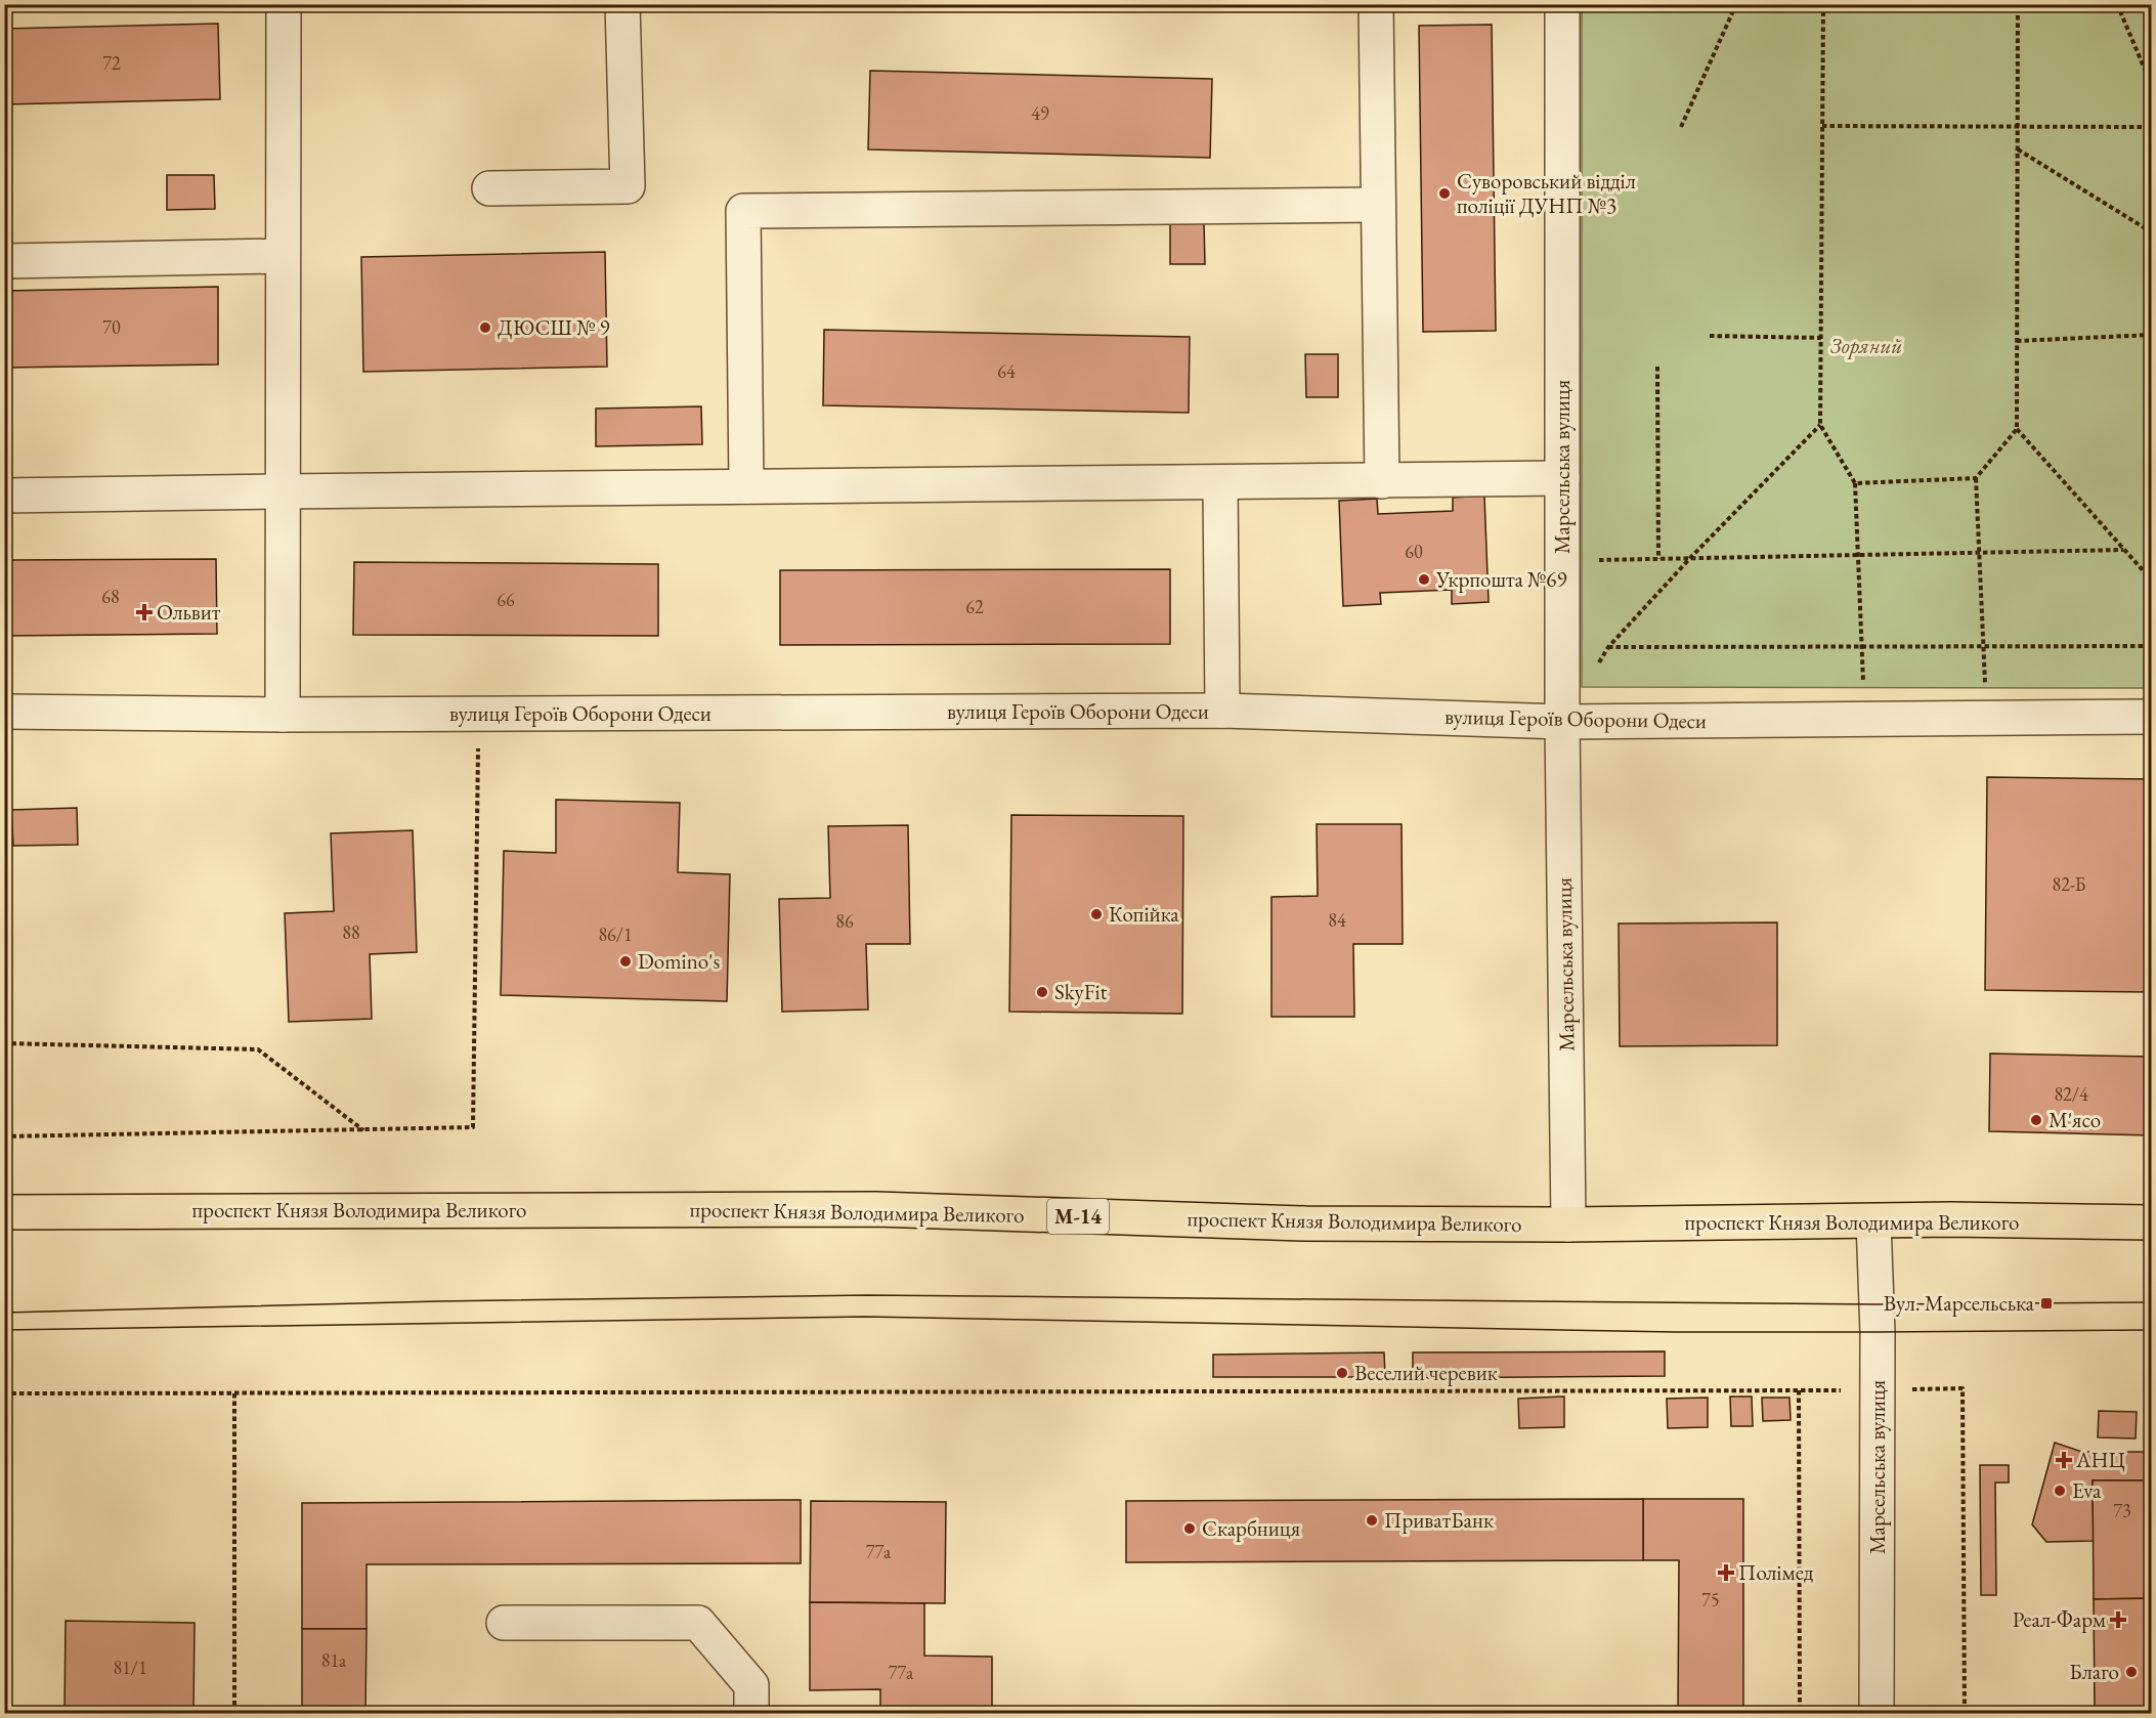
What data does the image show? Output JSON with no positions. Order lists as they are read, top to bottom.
{
  "streets": {
    "main road": ["проспект Князя Володимира Великого", "М-14"],
    "street": ["Марсельська вулиця", "вулиця Героїв Оборони Одеси"]
  },
  "crossings": [
    ["Марсельська вулиця", "вулиця Героїв Оборони Одеси"],
    ["Марсельська вулиця", "проспект Князя Володимира Великого"]
  ],
  "parks": ["Зоряний"],
  "places": {
    "other": [
      "Суворовський відділ поліції ДУНП №3",
      "ДЮСШ № 9",
      "Укрпошта №69",
      "Копійка",
      "Domino's",
      "SkyFit",
      "М'ясо",
      "Веселий черевик",
      "Eva",
      "ПриватБанк",
      "Скарбниця",
      "Благо"
    ],
    "health": [
      "Ольвит",
      "АНЦ",
      "Полімед",
      "Реал-Фарм"
    ],
    "transit": ["Вул. Марсельська"]
  },
  "house_numbers": [
    "72",
    "49",
    "70",
    "64",
    "60",
    "68",
    "66",
    "62",
    "82-Б",
    "84",
    "86",
    "88",
    "86/1",
    "82/4",
    "73",
    "77а",
    "75",
    "81а",
    "81/1",
    "77а"
  ]
}
